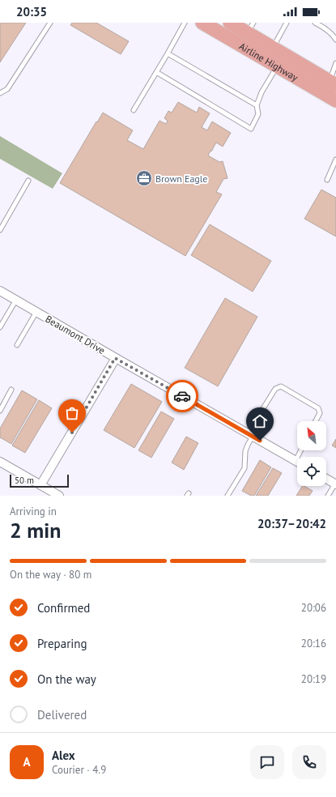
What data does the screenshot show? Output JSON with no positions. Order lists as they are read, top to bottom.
{
  "streets": {
    "highway": ["Airline Highway"],
    "street": ["Beaumont Drive"]
  },
  "places": {
    "office": ["Brown Eagle"]
  },
  "scale_bar": "50 m",
  "north": "top left",
  "page": {
    "status": "20:35",
    "scale": "50 m",
    "heading": ["2 min", "Arriving in", "20:37–20:42"],
    "panel": ["Alex", "Courier · 4.9"],
    "bar": "On the way · 80 m",
    "list": [
      ["Confirmed", "20:06"],
      ["Preparing", "20:16"],
      ["On the way", "20:19"],
      "Delivered"
    ],
    "round": "A"
  }
}
